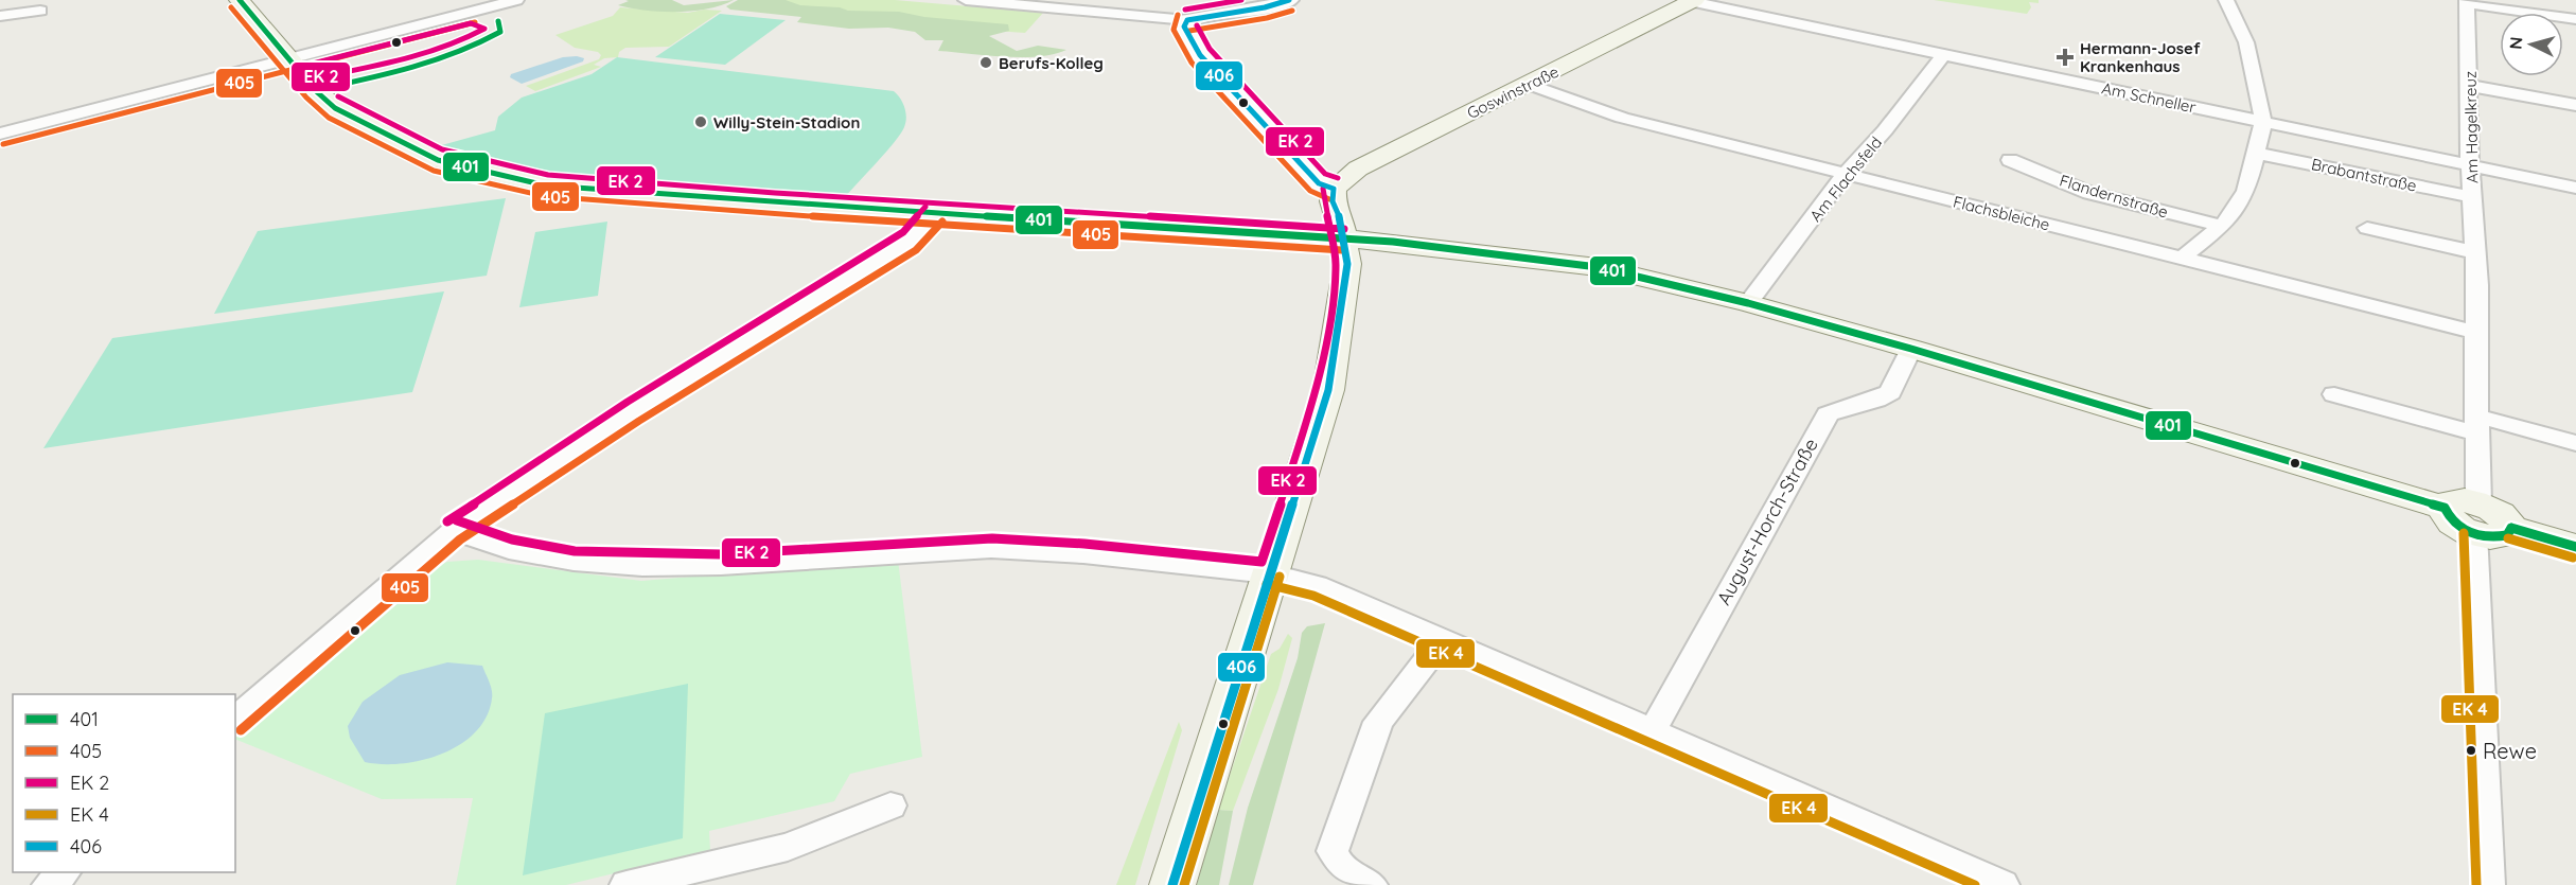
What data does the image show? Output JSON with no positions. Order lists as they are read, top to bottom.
{
  "streets": {
    "main road": ["Goswinstraße"],
    "street": [
      "Am Schneller",
      "Am Hagelkreuz",
      "Brabantstraße",
      "Am Flachsfeld",
      "Flandernstraße",
      "Flachsbleiche",
      "August-Horch-Straße"
    ]
  },
  "crossings": [
    ["Goswinstraße", "Am Schneller"],
    ["Goswinstraße", "Flachsbleiche"],
    ["Am Schneller", "Am Hagelkreuz"],
    ["Am Schneller", "Am Flachsfeld"],
    ["Am Hagelkreuz", "Brabantstraße"],
    ["Am Hagelkreuz", "Flachsbleiche"],
    ["Am Flachsfeld", "Flachsbleiche"]
  ],
  "places": {
    "health": ["Hermann-Josef Krankenhaus"],
    "other": ["Berufs-Kolleg", "Willy-Stein-Stadion", "Rewe"]
  },
  "lines": ["transit line 401", "transit line 406", "transit line 405"],
  "legend": [
    "401",
    "405",
    "EK 2",
    "EK 4",
    "406"
  ],
  "north": "left"
}
